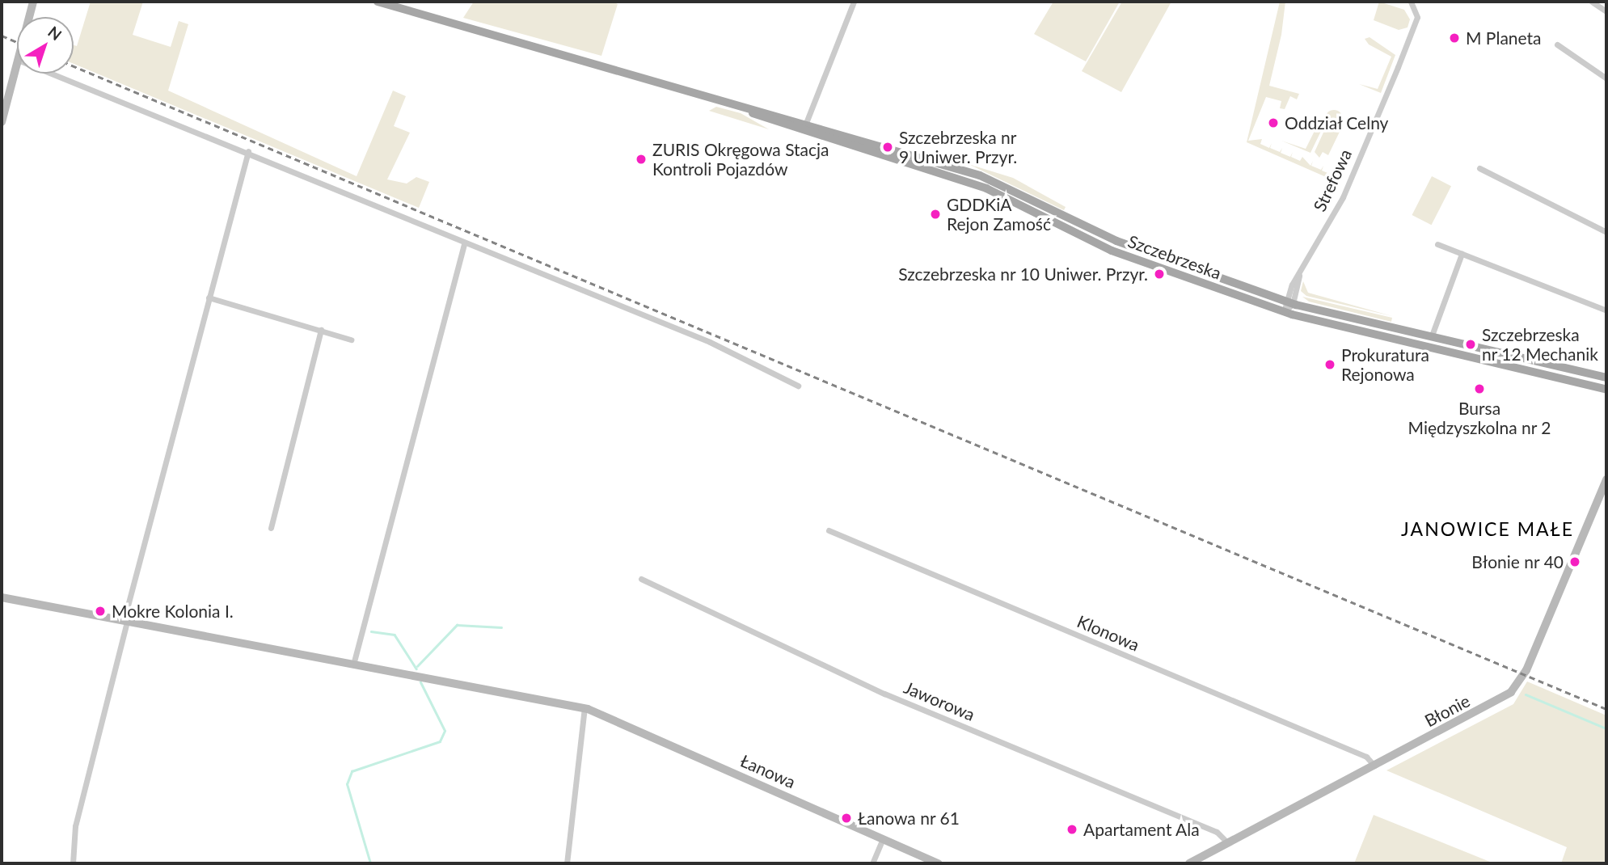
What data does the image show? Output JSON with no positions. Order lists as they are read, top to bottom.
{
  "streets": {
    "main road": ["Szczebrzeska"],
    "street": [
      "Strefowa",
      "Klonowa",
      "Jaworowa",
      "Błonie",
      "Łanowa"
    ]
  },
  "crossings": [
    ["Strefowa", "Szczebrzeska"],
    ["Klonowa", "Błonie"],
    ["Jaworowa", "Błonie"]
  ],
  "districts": ["JANOWICE MAŁE"],
  "places": [
    "M Planeta",
    "Oddział Celny",
    "Szczebrzeska nr 9 Uniwer. Przyr.",
    "ZURIS Okręgowa Stacja Kontroli Pojazdów",
    "GDDKiA Rejon Zamość",
    "Szczebrzeska nr 10 Uniwer. Przyr.",
    "Szczebrzeska nr 12 Mechanik",
    "Prokuratura Rejonowa",
    "Bursa Międzyszkolna nr 2",
    "Błonie nr 40",
    "Mokre Kolonia I.",
    "Łanowa nr 61",
    "Apartament Ala"
  ],
  "north": "top right"
}
